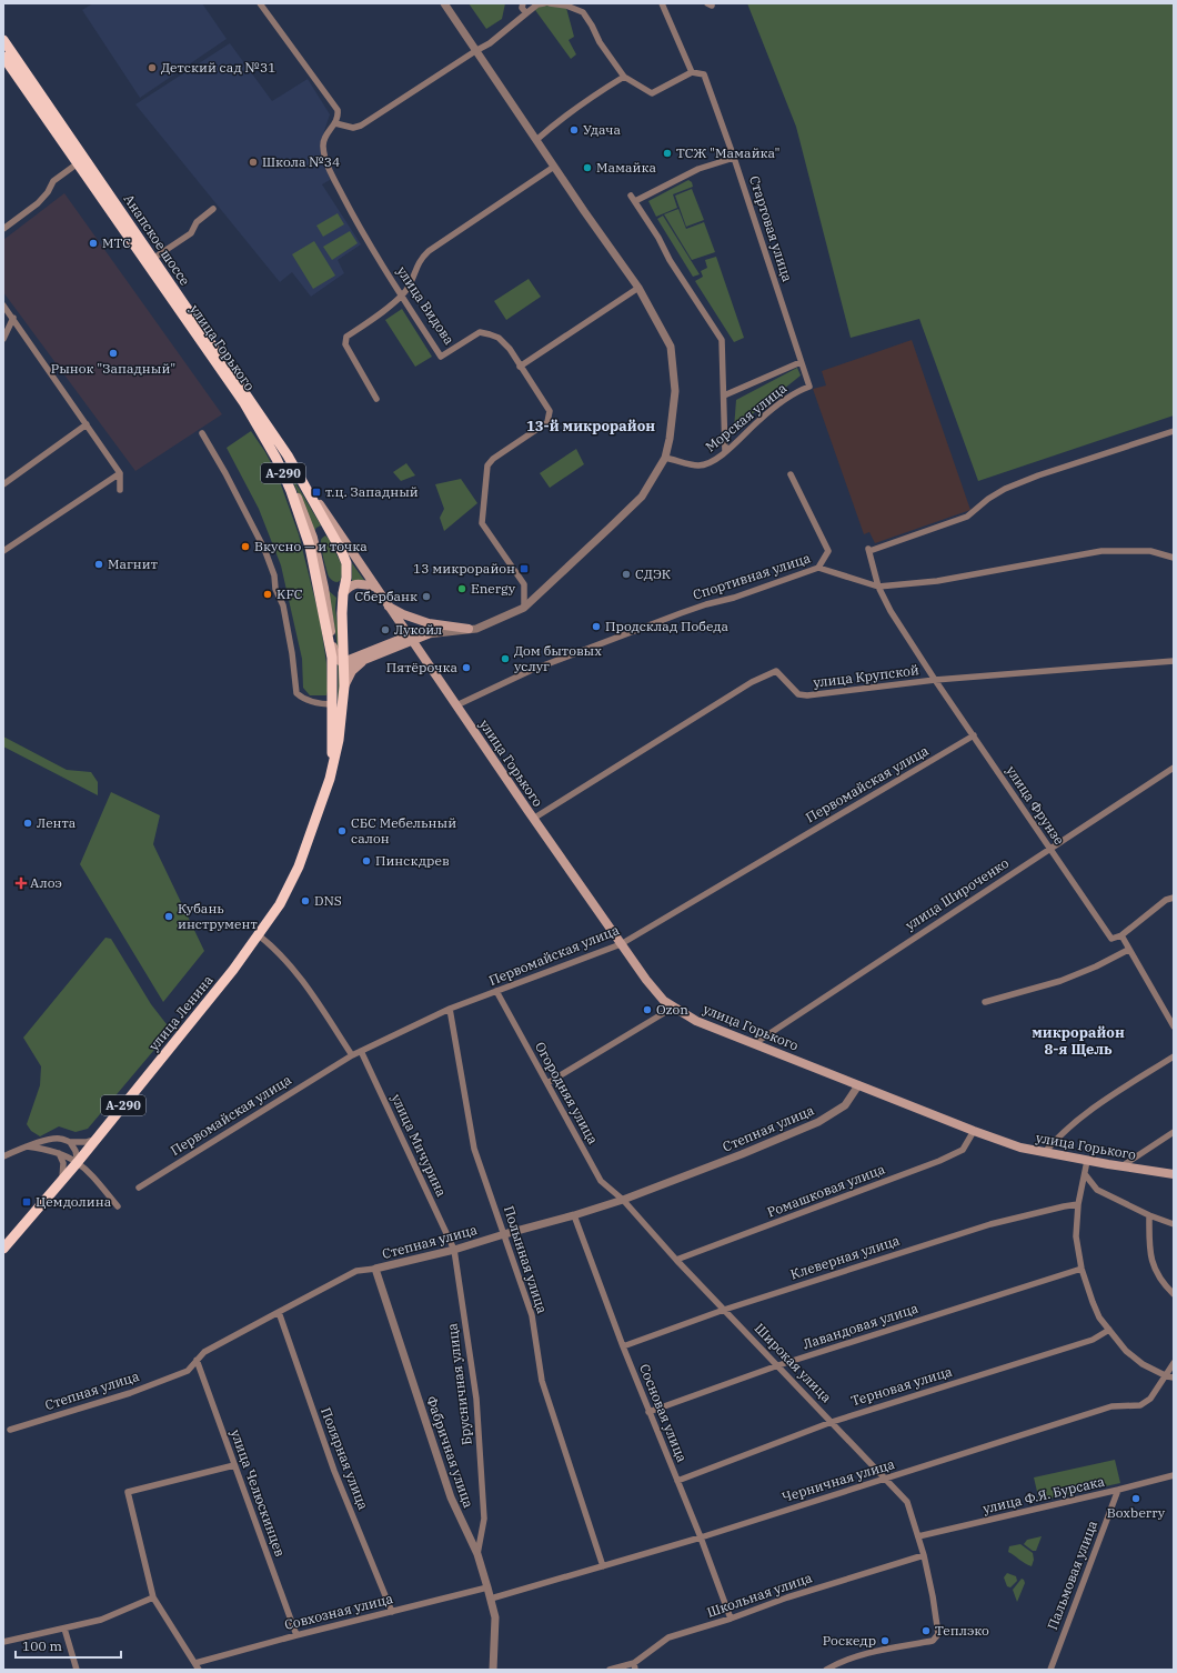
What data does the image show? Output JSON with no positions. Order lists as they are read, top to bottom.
{
  "streets": {
    "highway": [
      "Анапское шоссе",
      "улица Горького",
      "А-290",
      "улица Ленина"
    ],
    "street": [
      "Стартовая улица",
      "улица Видова",
      "Морская улица",
      "Спортивная улица",
      "улица Крупской",
      "Первомайская улица",
      "улица Фрунзе",
      "улица Широченко",
      "Огородняя улица",
      "Степная улица",
      "улица Мичурина",
      "Ромашковая улица",
      "Клеверная улица",
      "Полынная улица",
      "Лавандовая улица",
      "Широкая улица",
      "Брусничная улица",
      "Терновая улица",
      "Сосновая улица",
      "Фабричная улица",
      "Полярная улица",
      "Черничная улица",
      "улица Челюскинцев",
      "улица Ф.Я. Бурсака",
      "Пальмовая улица",
      "Школьная улица",
      "Совхозная улица"
    ]
  },
  "crossings": [
    ["Стартовая улица", "Морская улица"],
    ["Анапское шоссе", "улица Горького"],
    ["Анапское шоссе", "А-290"],
    ["улица Горького", "А-290"],
    ["улица Горького", "Спортивная улица"],
    ["улица Горького", "улица Крупской"],
    ["улица Горького", "Первомайская улица"],
    ["улица Горького", "улица Широченко"],
    ["улица Горького", "Степная улица"],
    ["улица Горького", "Ромашковая улица"],
    ["А-290", "улица Ленина"],
    ["Спортивная улица", "улица Фрунзе"],
    ["улица Крупской", "улица Фрунзе"],
    ["Первомайская улица", "улица Фрунзе"],
    ["Первомайская улица", "Огородняя улица"],
    ["Первомайская улица", "улица Мичурина"],
    ["Первомайская улица", "Полынная улица"],
    ["улица Фрунзе", "улица Широченко"],
    ["Огородняя улица", "Степная улица"],
    ["Огородняя улица", "Широкая улица"],
    ["Степная улица", "улица Мичурина"],
    ["Степная улица", "Полынная улица"],
    ["Степная улица", "Широкая улица"],
    ["Степная улица", "Брусничная улица"],
    ["Степная улица", "Сосновая улица"],
    ["Степная улица", "Фабричная улица"],
    ["Степная улица", "Полярная улица"],
    ["Степная улица", "улица Челюскинцев"],
    ["улица Мичурина", "Брусничная улица"],
    ["Ромашковая улица", "Широкая улица"],
    ["Клеверная улица", "Широкая улица"],
    ["Клеверная улица", "Сосновая улица"],
    ["Полынная улица", "Черничная улица"],
    ["Лавандовая улица", "Широкая улица"],
    ["Лавандовая улица", "Сосновая улица"],
    ["Широкая улица", "Терновая улица"],
    ["Широкая улица", "Черничная улица"],
    ["Широкая улица", "улица Ф.Я. Бурсака"],
    ["Широкая улица", "Школьная улица"],
    ["Брусничная улица", "Фабричная улица"],
    ["Терновая улица", "Сосновая улица"],
    ["Сосновая улица", "Черничная улица"],
    ["Сосновая улица", "Школьная улица"],
    ["Фабричная улица", "Черничная улица"],
    ["Фабричная улица", "Совхозная улица"],
    ["Полярная улица", "Совхозная улица"],
    ["улица Челюскинцев", "Совхозная улица"],
    ["улица Ф.Я. Бурсака", "Пальмовая улица"]
  ],
  "districts": ["13-й микрорайон", "микрорайон 8-я Щель"],
  "places": {
    "other": [
      "Детский сад №31",
      "Удача",
      "ТСЖ \"Мамайка\"",
      "Школа №34",
      "Мамайка",
      "МТС",
      "Рынок \"Западный\"",
      "Вкусно — и точка",
      "Магнит",
      "СДЭК",
      "Energy",
      "KFC",
      "Сбербанк",
      "Продсклад Победа",
      "Лукойл",
      "Дом бытовых услуг",
      "Пятёрочка",
      "Лента",
      "СБС Мебельный салон",
      "Пинскдрев",
      "DNS",
      "Кубань инструмент",
      "Ozon",
      "Boxberry",
      "Теплэко",
      "Роскедр"
    ],
    "transit": ["т.ц. Западный", "13 микрорайон", "Цемдолина"],
    "health": ["Алоэ"]
  },
  "scale_bar": "100 m"
}
